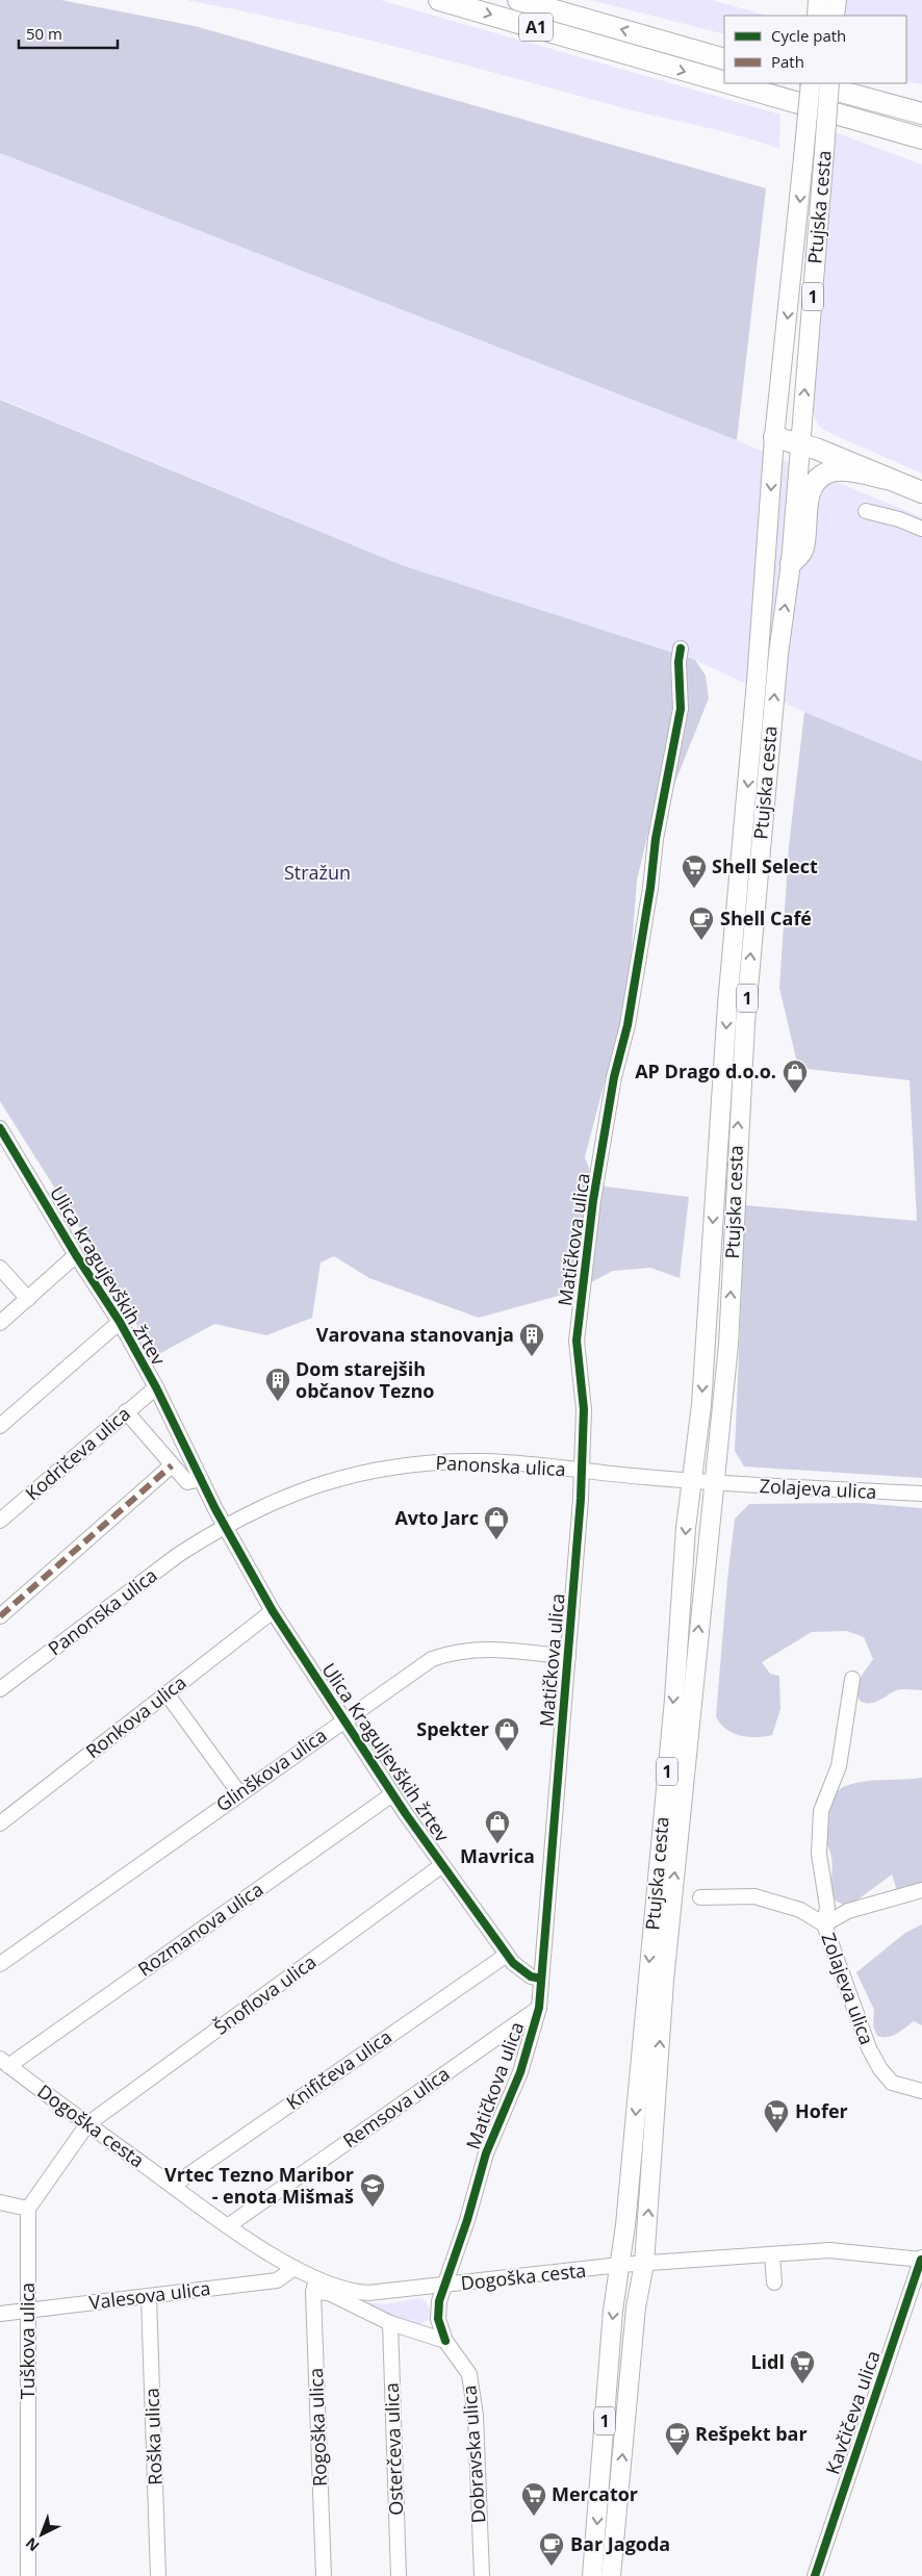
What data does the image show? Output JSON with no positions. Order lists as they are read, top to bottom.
{
  "streets": {
    "highway": ["A1"],
    "main road": ["Ptujska cesta", "1"],
    "street": [
      "Matičkova ulica",
      "Ulica kragujevških žrtev",
      "Kodričeva ulica",
      "Panonska ulica",
      "Zolajeva ulica",
      "Ronkova ulica",
      "Ulica Kraguljevških žrtev",
      "Glinškova ulica",
      "Rozmanova ulica",
      "Šnoflova ulica",
      "Knifičeva ulica",
      "Remsova ulica",
      "Dogoška cesta",
      "Valesova ulica",
      "Tuškova ulica",
      "Kavčičeva ulica",
      "Rogoška ulica",
      "Roška ulica",
      "Osterčeva ulica",
      "Dobravska ulica"
    ]
  },
  "crossings": [
    ["Ptujska cesta", "Panonska ulica"],
    ["Ptujska cesta", "Zolajeva ulica"],
    ["Ptujska cesta", "Dogoška cesta"],
    ["Matičkova ulica", "Panonska ulica"],
    ["Matičkova ulica", "Ulica Kraguljevških žrtev"],
    ["Matičkova ulica", "Glinškova ulica"],
    ["Matičkova ulica", "Remsova ulica"],
    ["Matičkova ulica", "Dogoška cesta"],
    ["Matičkova ulica", "Dobravska ulica"],
    ["Ulica kragujevških žrtev", "Kodričeva ulica"],
    ["Ulica kragujevških žrtev", "Panonska ulica"],
    ["Ulica kragujevških žrtev", "Ulica Kraguljevških žrtev"],
    ["Panonska ulica", "Ulica Kraguljevških žrtev"],
    ["Ronkova ulica", "Ulica Kraguljevških žrtev"],
    ["Ulica Kraguljevških žrtev", "Glinškova ulica"],
    ["Ulica Kraguljevških žrtev", "Rozmanova ulica"],
    ["Ulica Kraguljevških žrtev", "Šnoflova ulica"],
    ["Ulica Kraguljevških žrtev", "Knifičeva ulica"],
    ["Rozmanova ulica", "Dogoška cesta"],
    ["Šnoflova ulica", "Dogoška cesta"],
    ["Knifičeva ulica", "Dogoška cesta"],
    ["Remsova ulica", "Dogoška cesta"],
    ["Dogoška cesta", "Valesova ulica"],
    ["Dogoška cesta", "Rogoška ulica"],
    ["Dogoška cesta", "Dobravska ulica"],
    ["Valesova ulica", "Tuškova ulica"],
    ["Valesova ulica", "Roška ulica"]
  ],
  "parks": ["Stražun"],
  "places": {
    "supermarket": [
      "Shell Select",
      "Hofer",
      "Lidl",
      "Mercator"
    ],
    "cafe": ["Shell Café", "Rešpekt bar", "Bar Jagoda"],
    "shop": [
      "AP Drago d.o.o.",
      "Avto Jarc",
      "Spekter",
      "Mavrica"
    ],
    "building": ["Varovana stanovanja", "Dom starejših občanov Tezno"],
    "school or university": ["Vrtec Tezno Maribor - enota Mišmaš"]
  },
  "legend": ["Cycle path", "Path"],
  "scale_bar": "50 m",
  "north": "bottom left"
}
